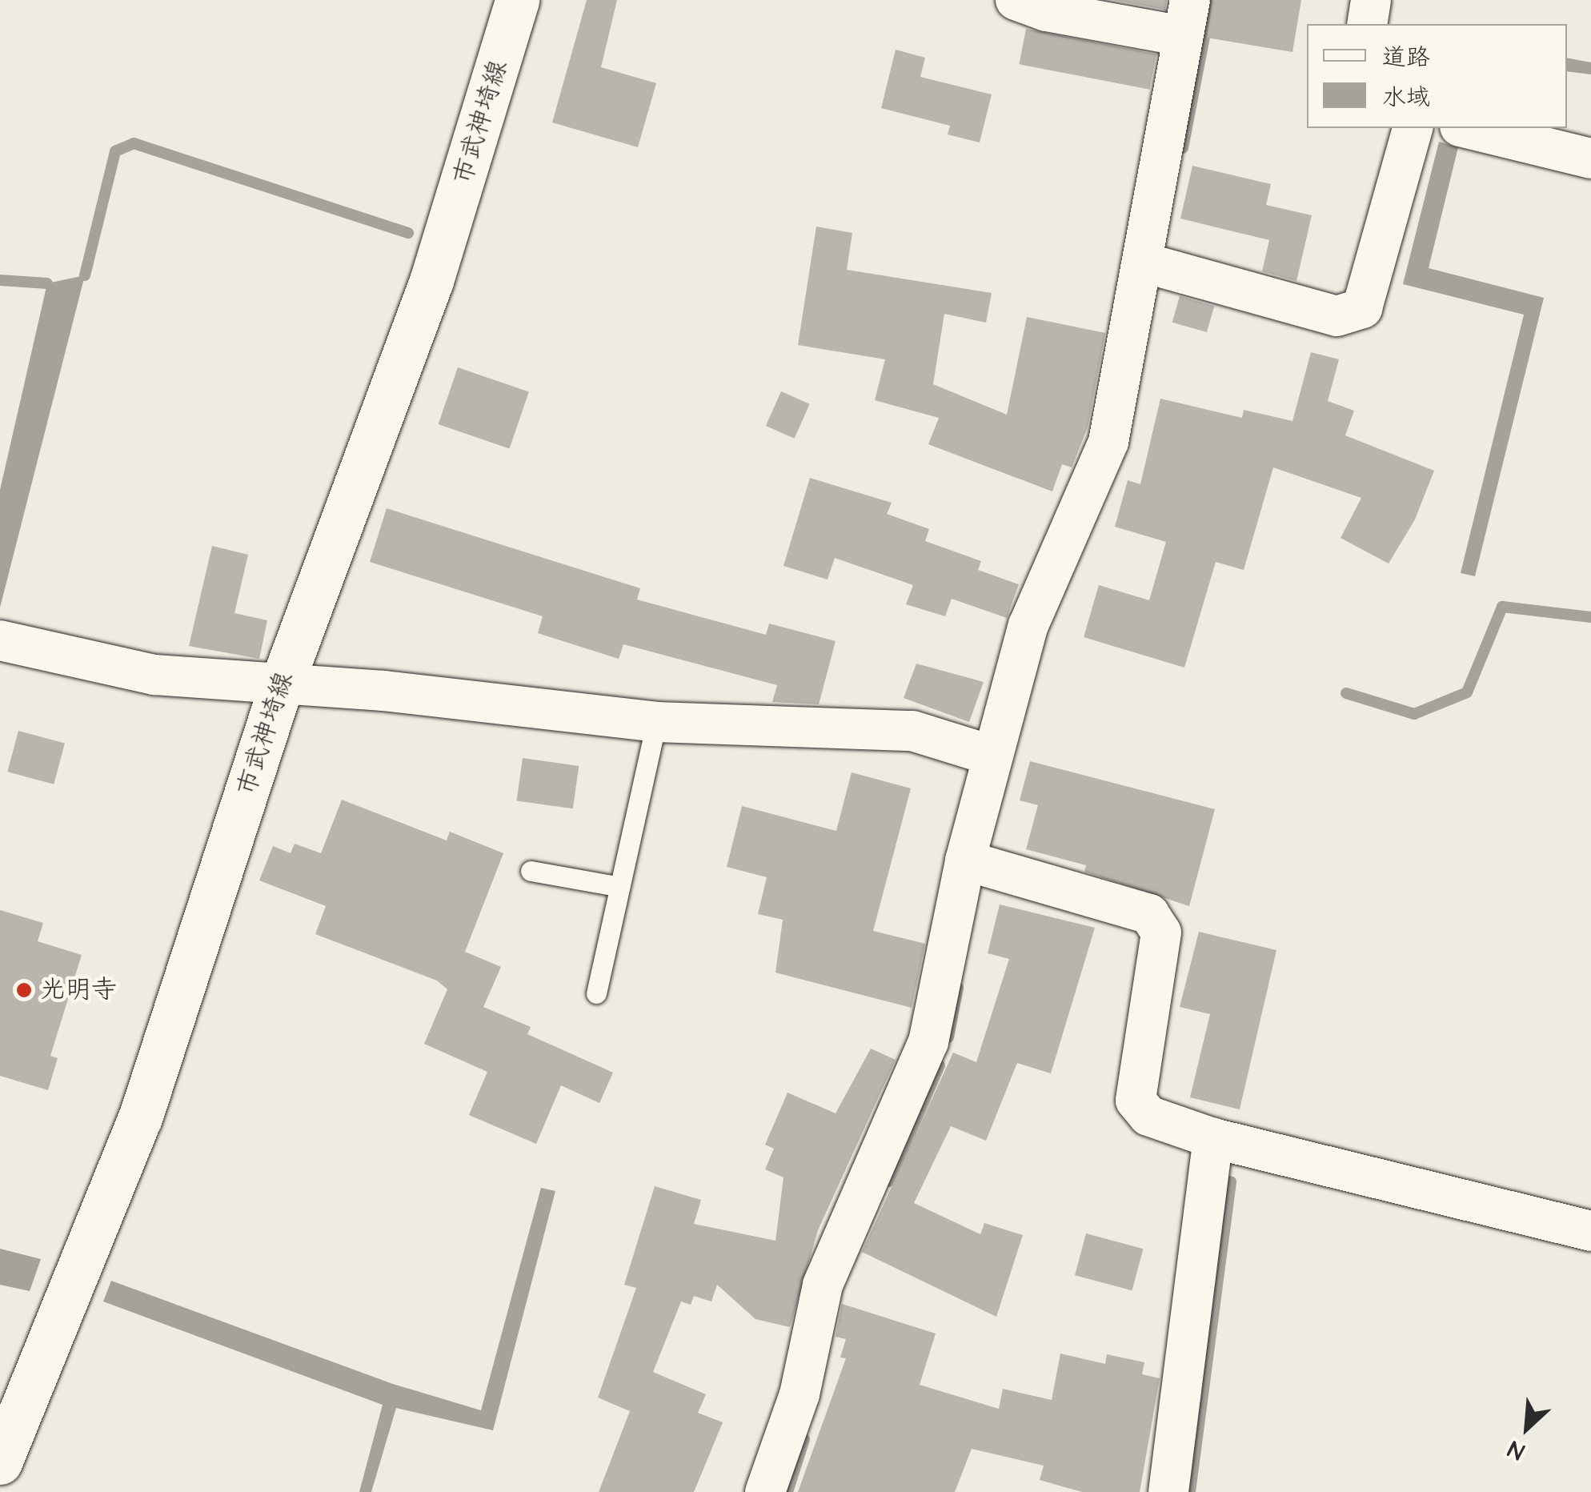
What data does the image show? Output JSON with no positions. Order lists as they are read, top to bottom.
{
  "streets": {
    "main road": ["市武神埼線"]
  },
  "places": ["光明寺"],
  "legend": ["道路", "水域"],
  "north": "bottom left"
}
